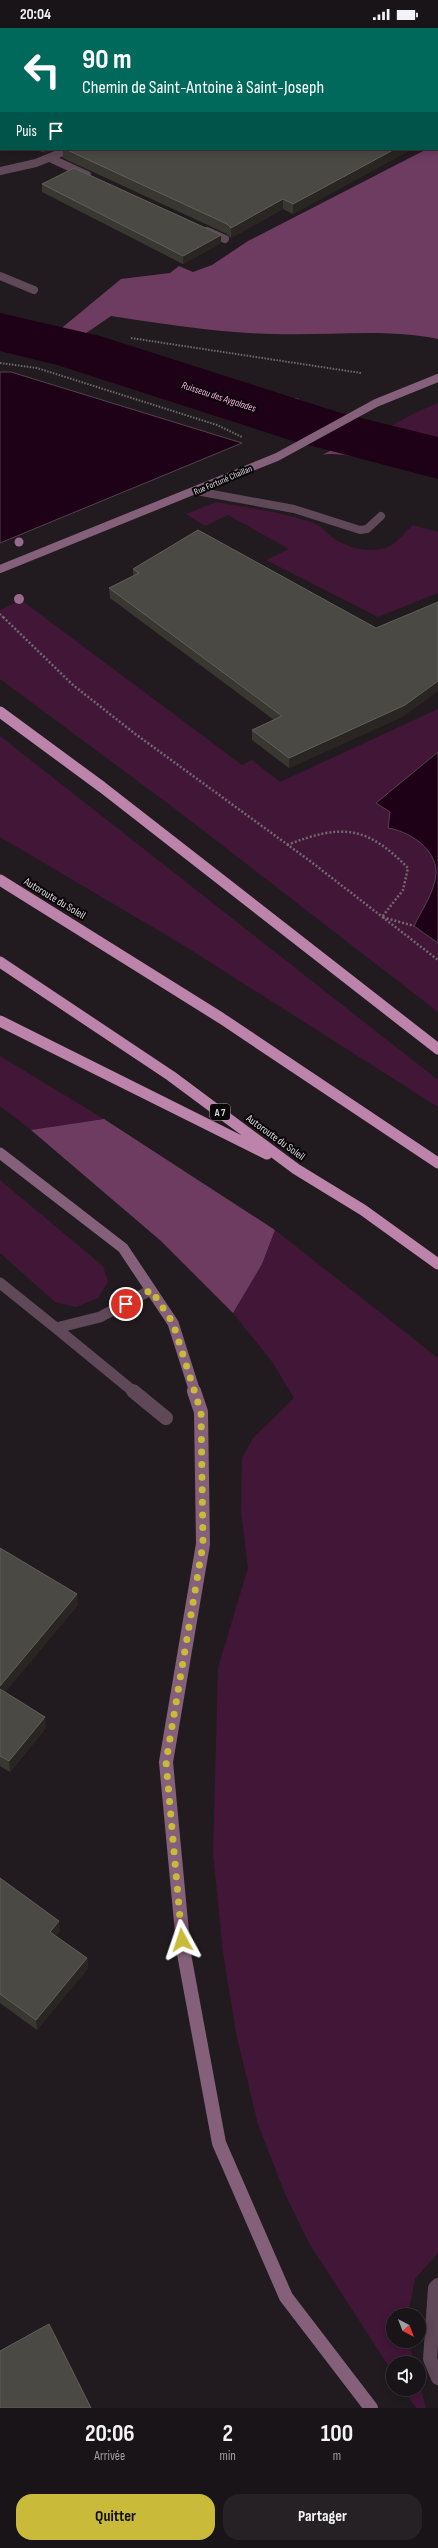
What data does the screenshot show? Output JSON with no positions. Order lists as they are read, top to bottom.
{
  "streets": {
    "highway": ["Autoroute du Soleil", "A 7"],
    "street": ["Rue Fortuné Chaillan"]
  },
  "water": ["Ruisseau des Aygalades"],
  "north": "bottom right",
  "page": {
    "status": "20:04",
    "turn": ["90 m", "Chemin de Saint-Antoine à Saint-Joseph"],
    "then": "Puis",
    "eta": [
      "20:06",
      "Arrivée",
      "2",
      "min",
      "100",
      "m"
    ],
    "buttons": ["Quitter", "Partager"]
  }
}
